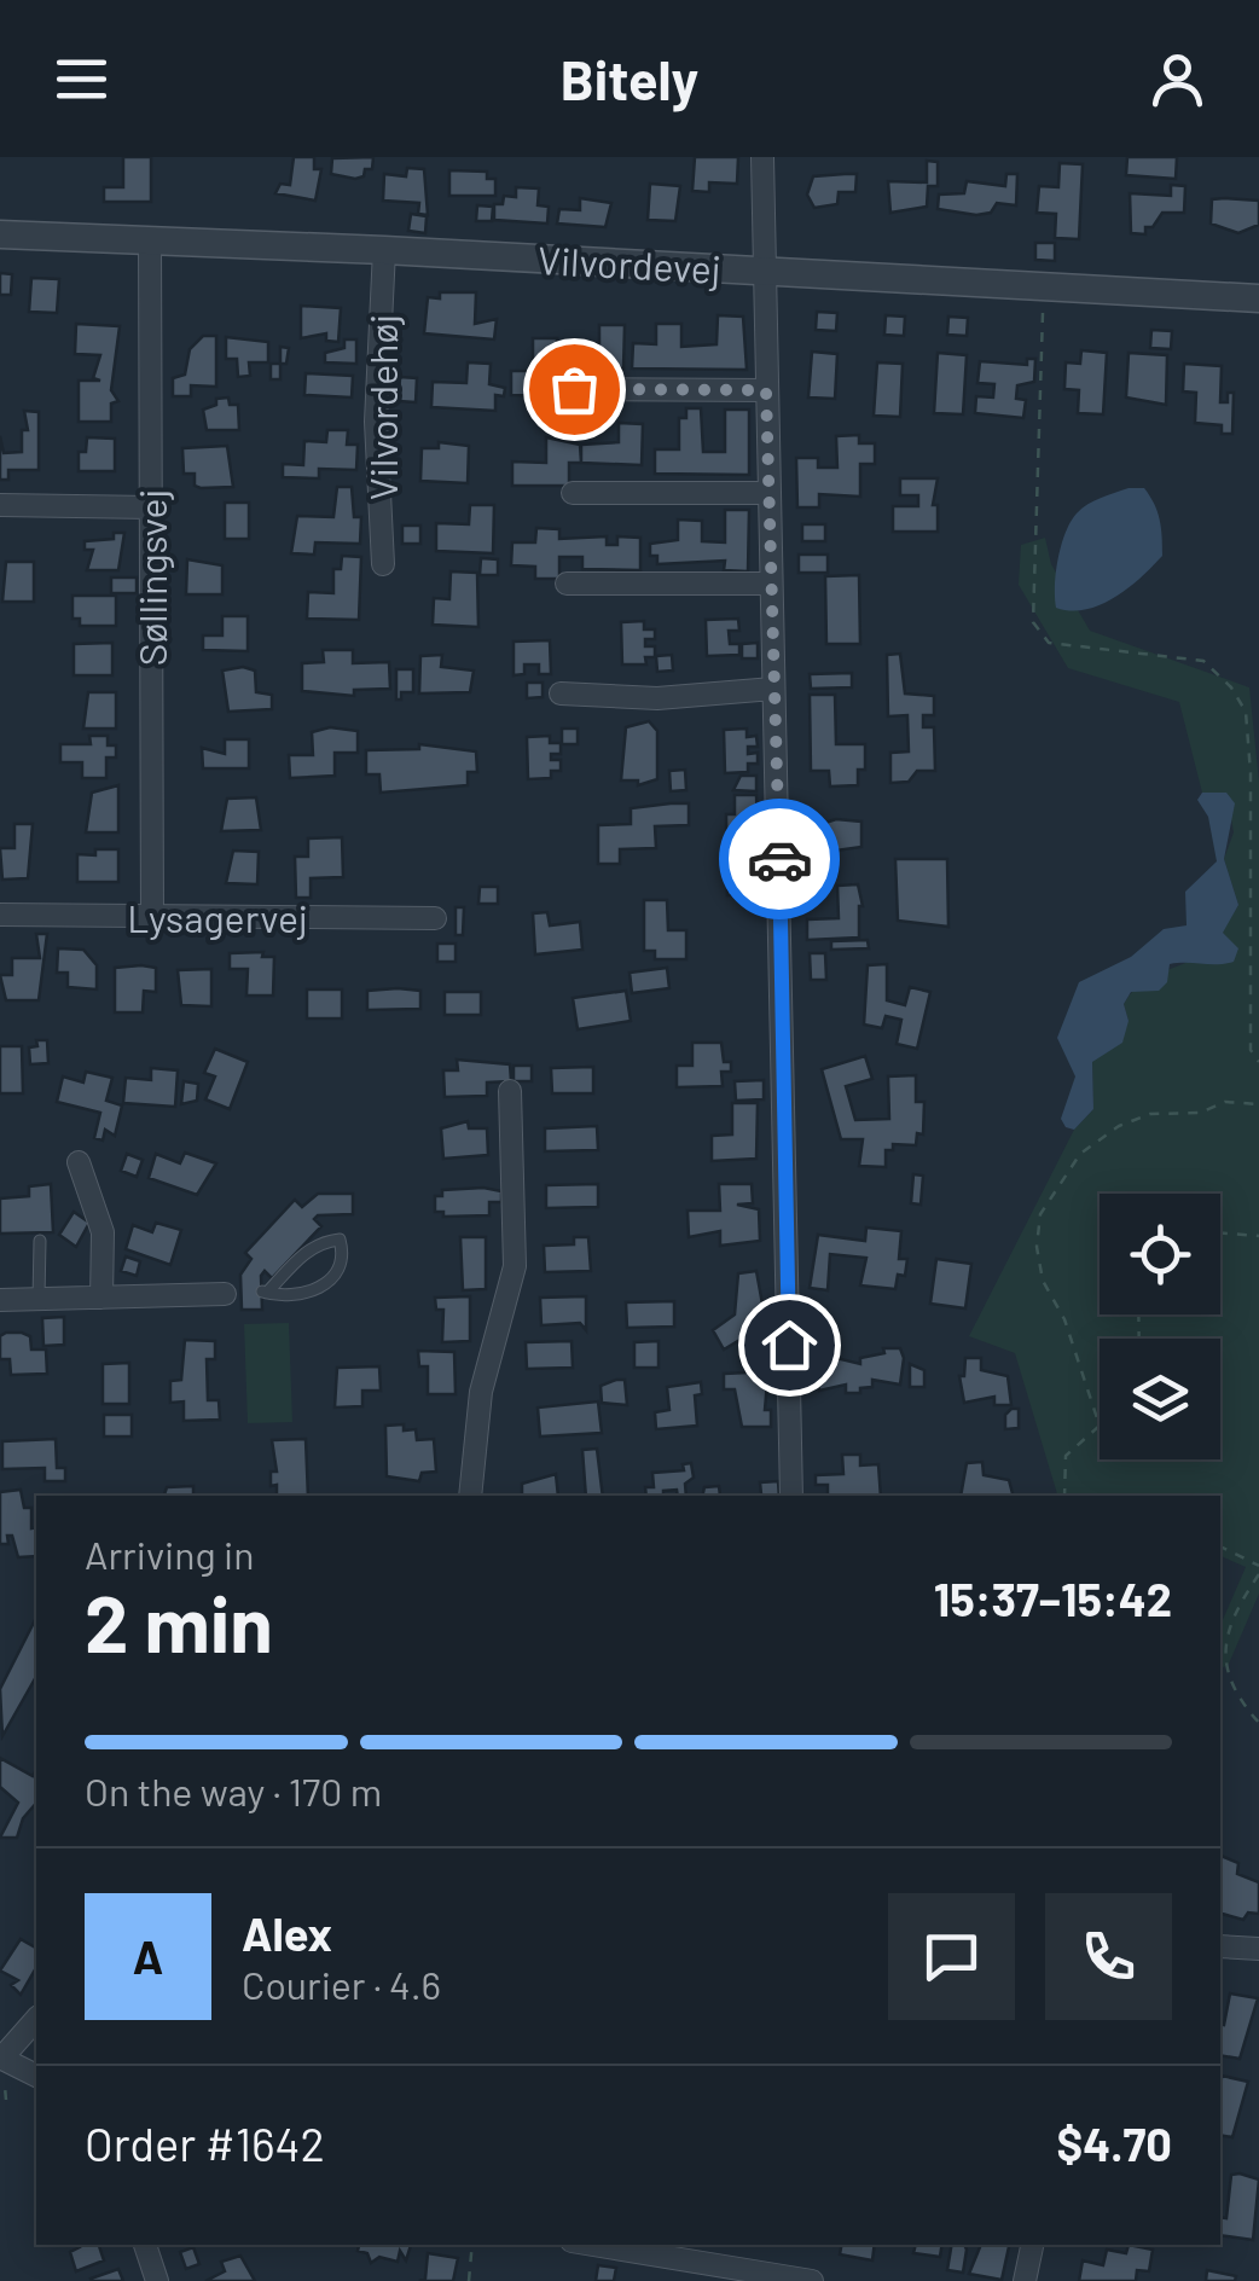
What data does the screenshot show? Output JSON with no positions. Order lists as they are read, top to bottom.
{
  "streets": {
    "street": [
      "Vilvordevej",
      "Vilvordehøj",
      "Søllingsvej",
      "Lysagervej"
    ]
  },
  "crossings": [
    ["Vilvordevej", "Vilvordehøj"],
    ["Vilvordevej", "Søllingsvej"],
    ["Søllingsvej", "Lysagervej"]
  ],
  "page": {
    "header": "Bitely",
    "heading": ["2 min", "Arriving in", "15:37–15:42"],
    "panel": [
      "Alex",
      "Courier · 4.6",
      "Order #1642",
      "$4.70"
    ],
    "bar": "On the way · 170 m",
    "round": "A"
  }
}
